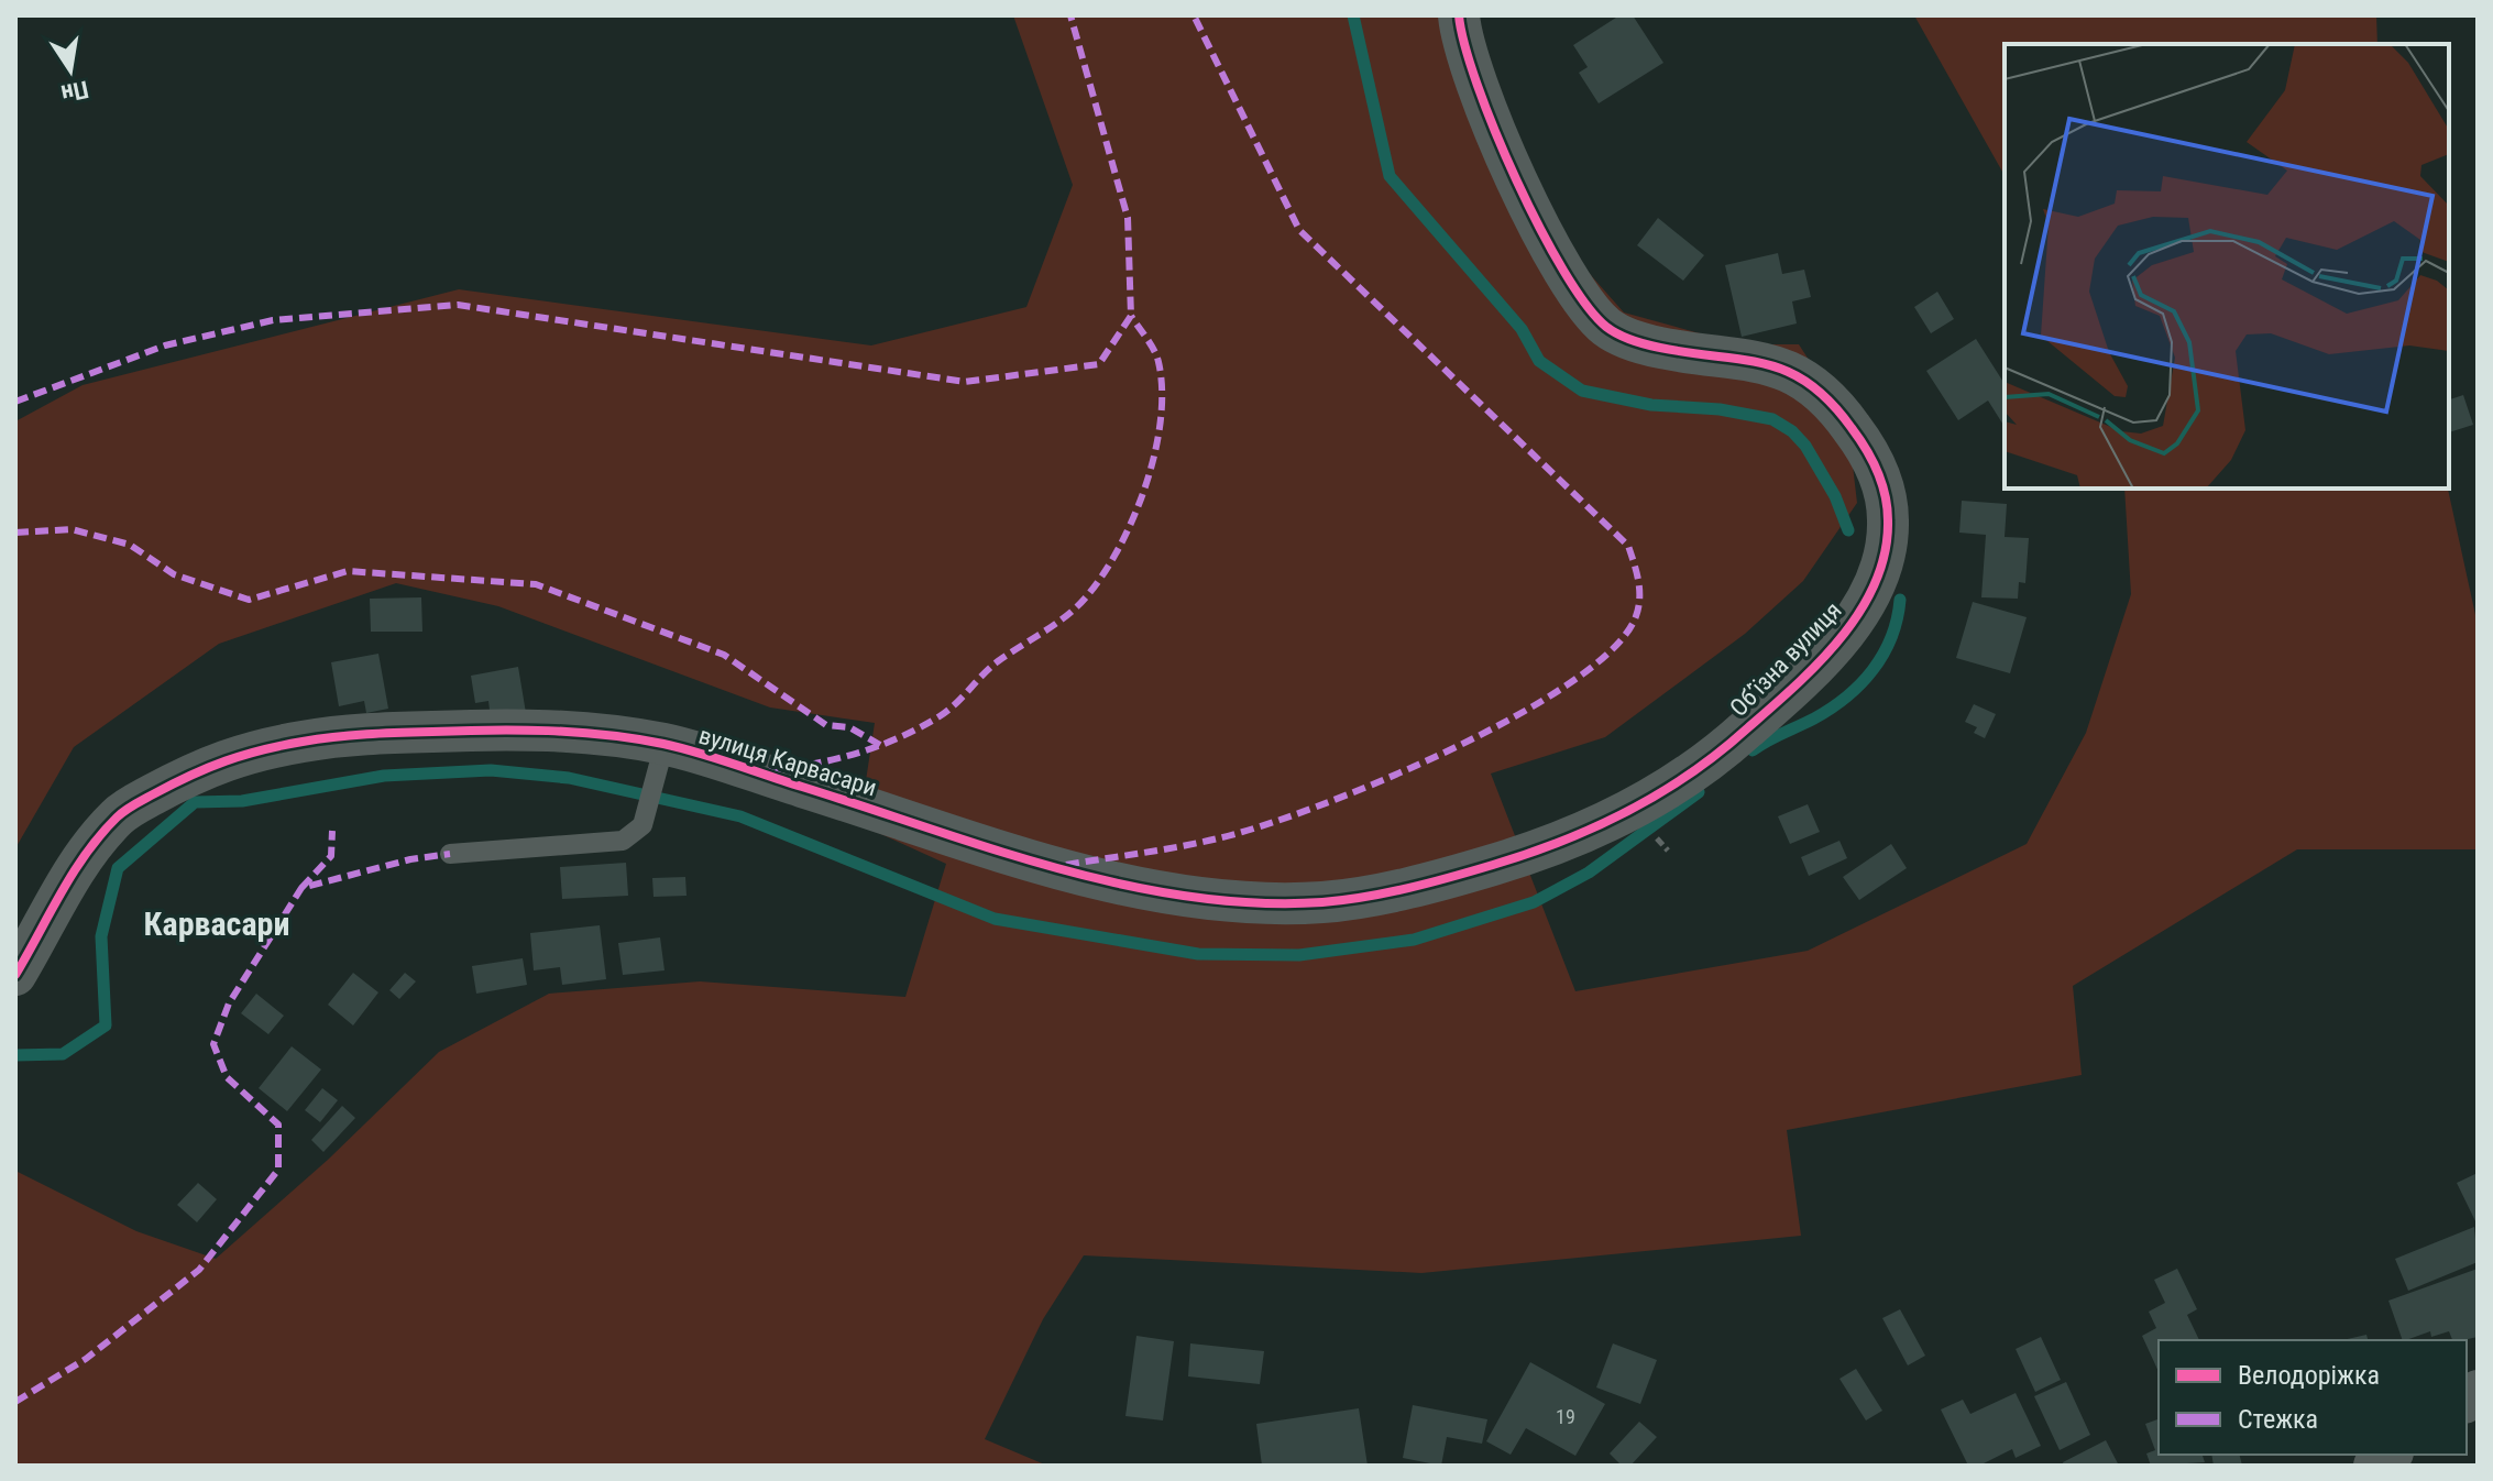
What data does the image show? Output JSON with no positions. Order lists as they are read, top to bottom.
{
  "streets": {
    "street": ["Обʼїзна вулиця", "вулиця Карвасари"]
  },
  "crossings": [
    ["Обʼїзна вулиця", "вулиця Карвасари"]
  ],
  "districts": ["Карвасари"],
  "house_numbers": ["19"],
  "legend": ["Велодоріжка", "Стежка"],
  "north": "bottom"
}
